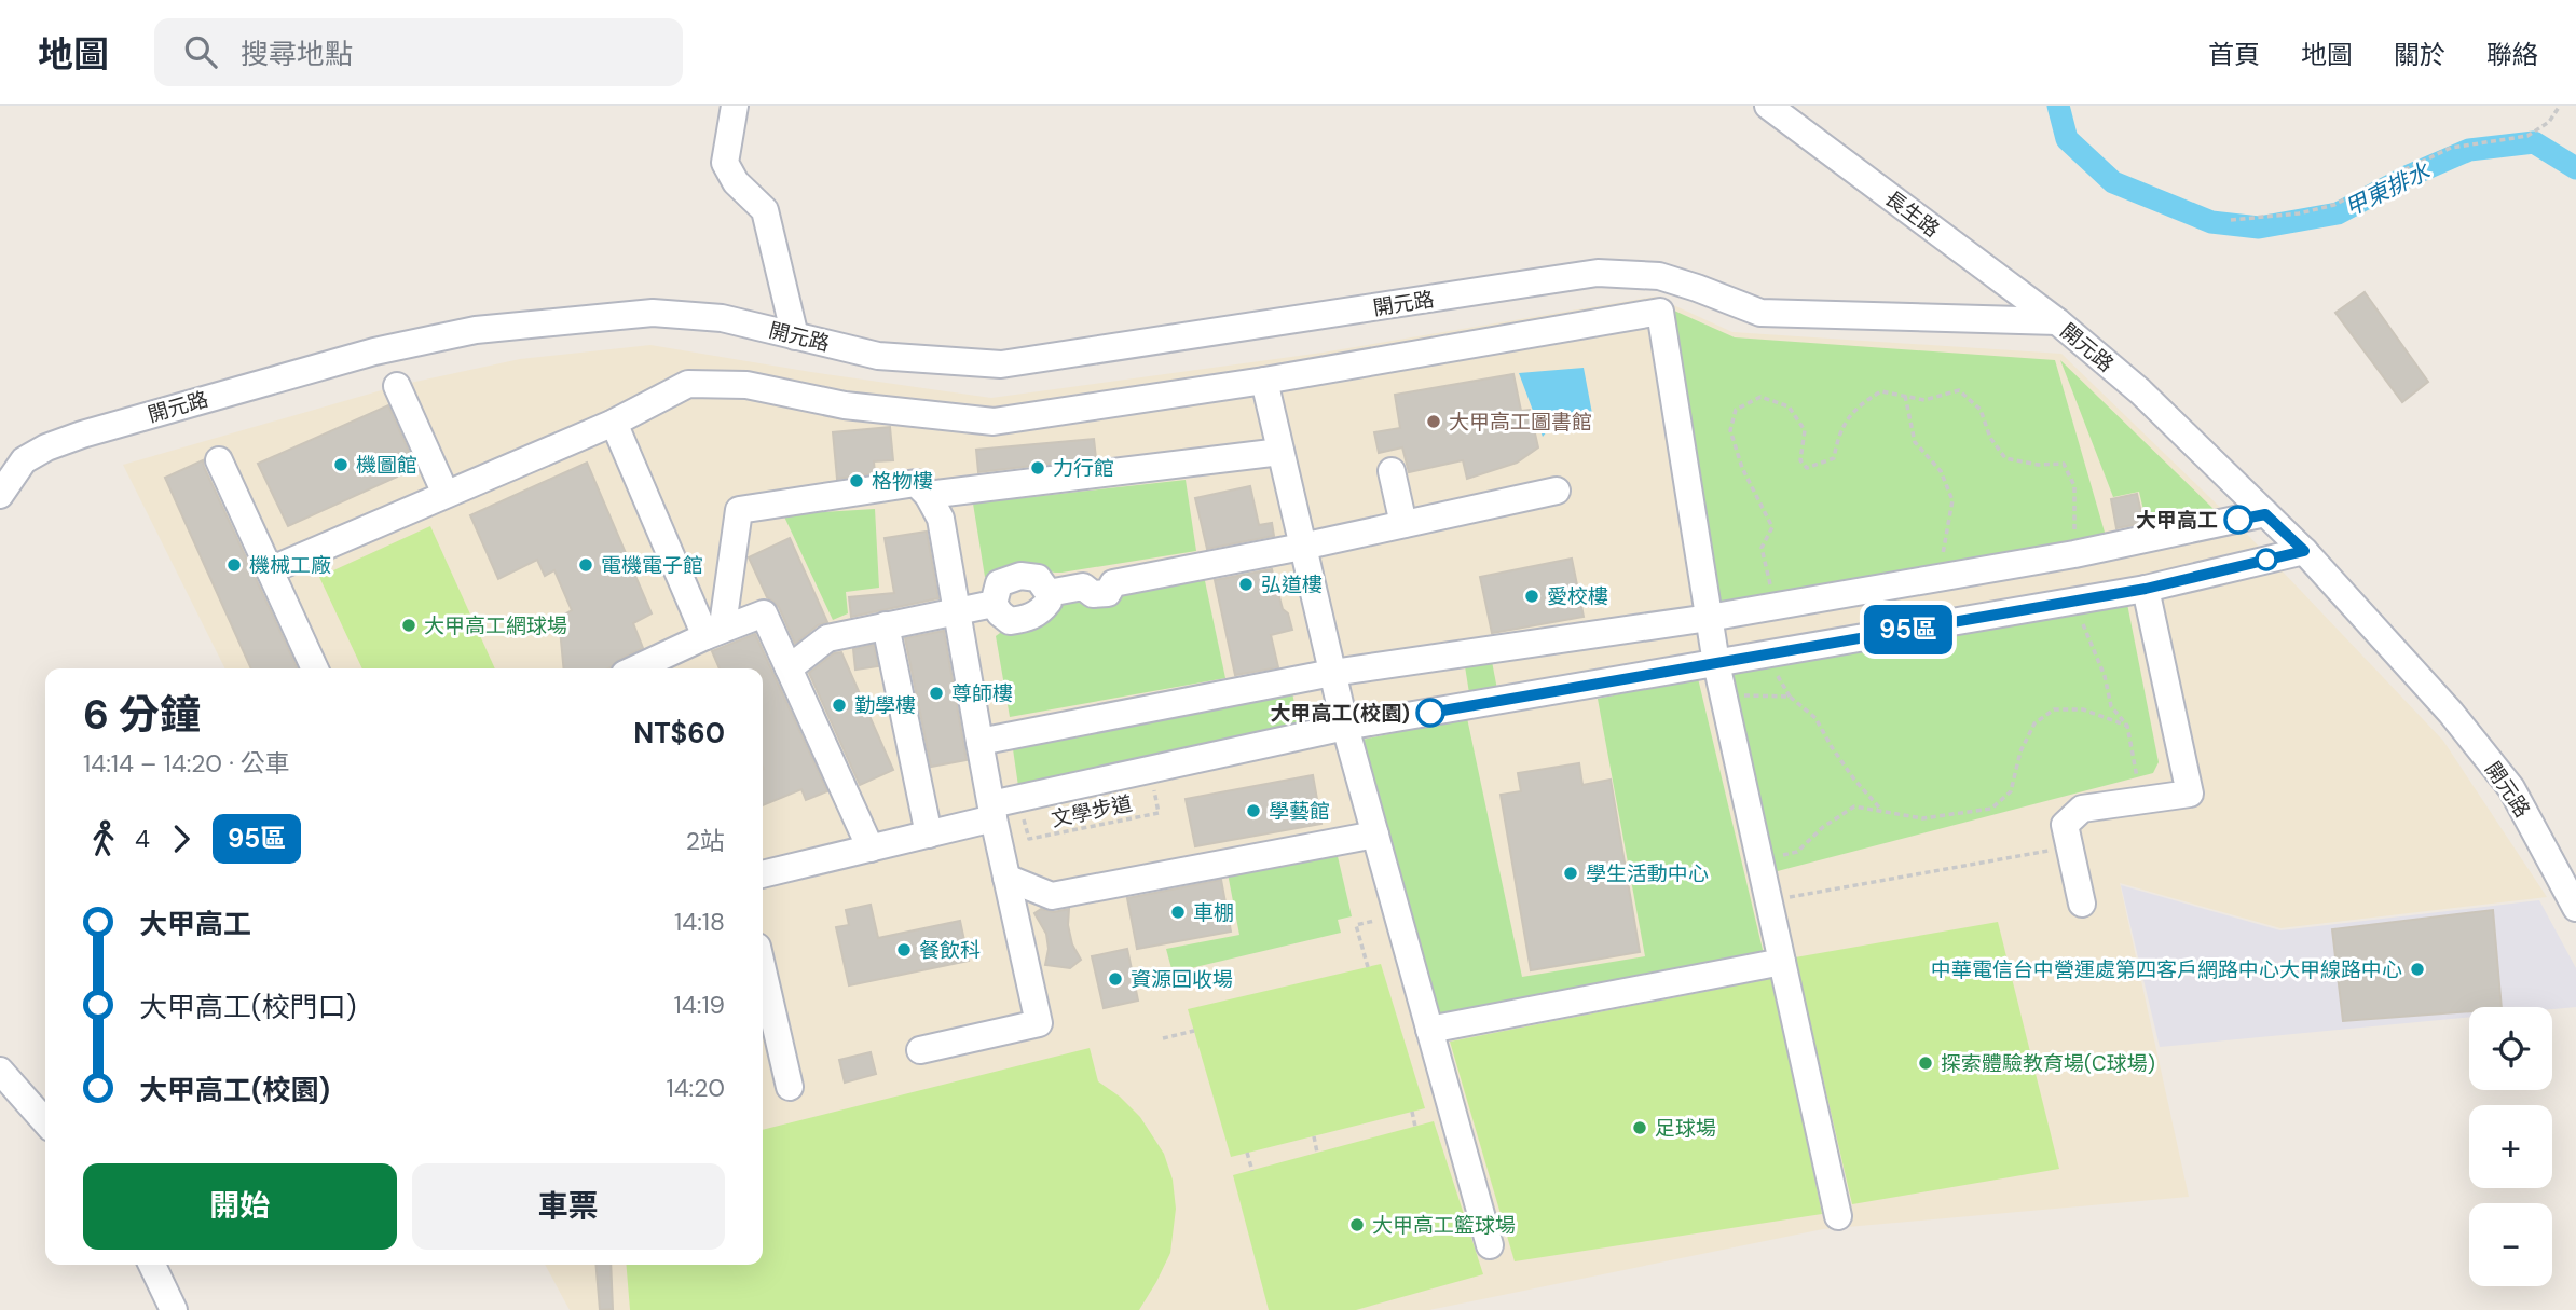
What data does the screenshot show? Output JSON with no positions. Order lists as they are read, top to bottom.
{
  "streets": {
    "street": ["長生路", "開元路"],
    "path": ["文學步道"]
  },
  "crossings": [
    ["長生路", "開元路"]
  ],
  "water": ["甲東排水"],
  "places": [
    "大甲高工圖書館",
    "機圖館",
    "力行館",
    "格物樓",
    "大甲高工",
    "機械工廠",
    "電機電子館",
    "弘道樓",
    "愛校樓",
    "大甲高工網球場",
    "尊師樓",
    "勤學樓",
    "大甲高工(校園)",
    "學藝館",
    "學生活動中心",
    "車棚",
    "餐飲科",
    "中華電信台中營運處第四客戶網路中心大甲線路中心",
    "資源回收場",
    "探索體驗教育場(C球場)",
    "足球場",
    "大甲高工籃球場"
  ],
  "lines": ["bus line 95區"],
  "page": {
    "header": "地圖",
    "search": "搜尋地點",
    "nav": [
      "首頁",
      "地圖",
      "關於",
      "聯絡"
    ],
    "on_map": "95區",
    "heading": ["6 分鐘", "14:14 – 14:20 · 公車", "NT$60"],
    "legs": ["4", "95區", "2站"],
    "list": [
      {
        "name": "大甲高工",
        "value": "14:18"
      },
      {
        "name": "大甲高工(校門口)",
        "value": "14:19"
      },
      {
        "name": "大甲高工(校園)",
        "value": "14:20"
      }
    ],
    "map_buttons": ["+", "−"],
    "buttons": ["開始", "車票"]
  }
}
